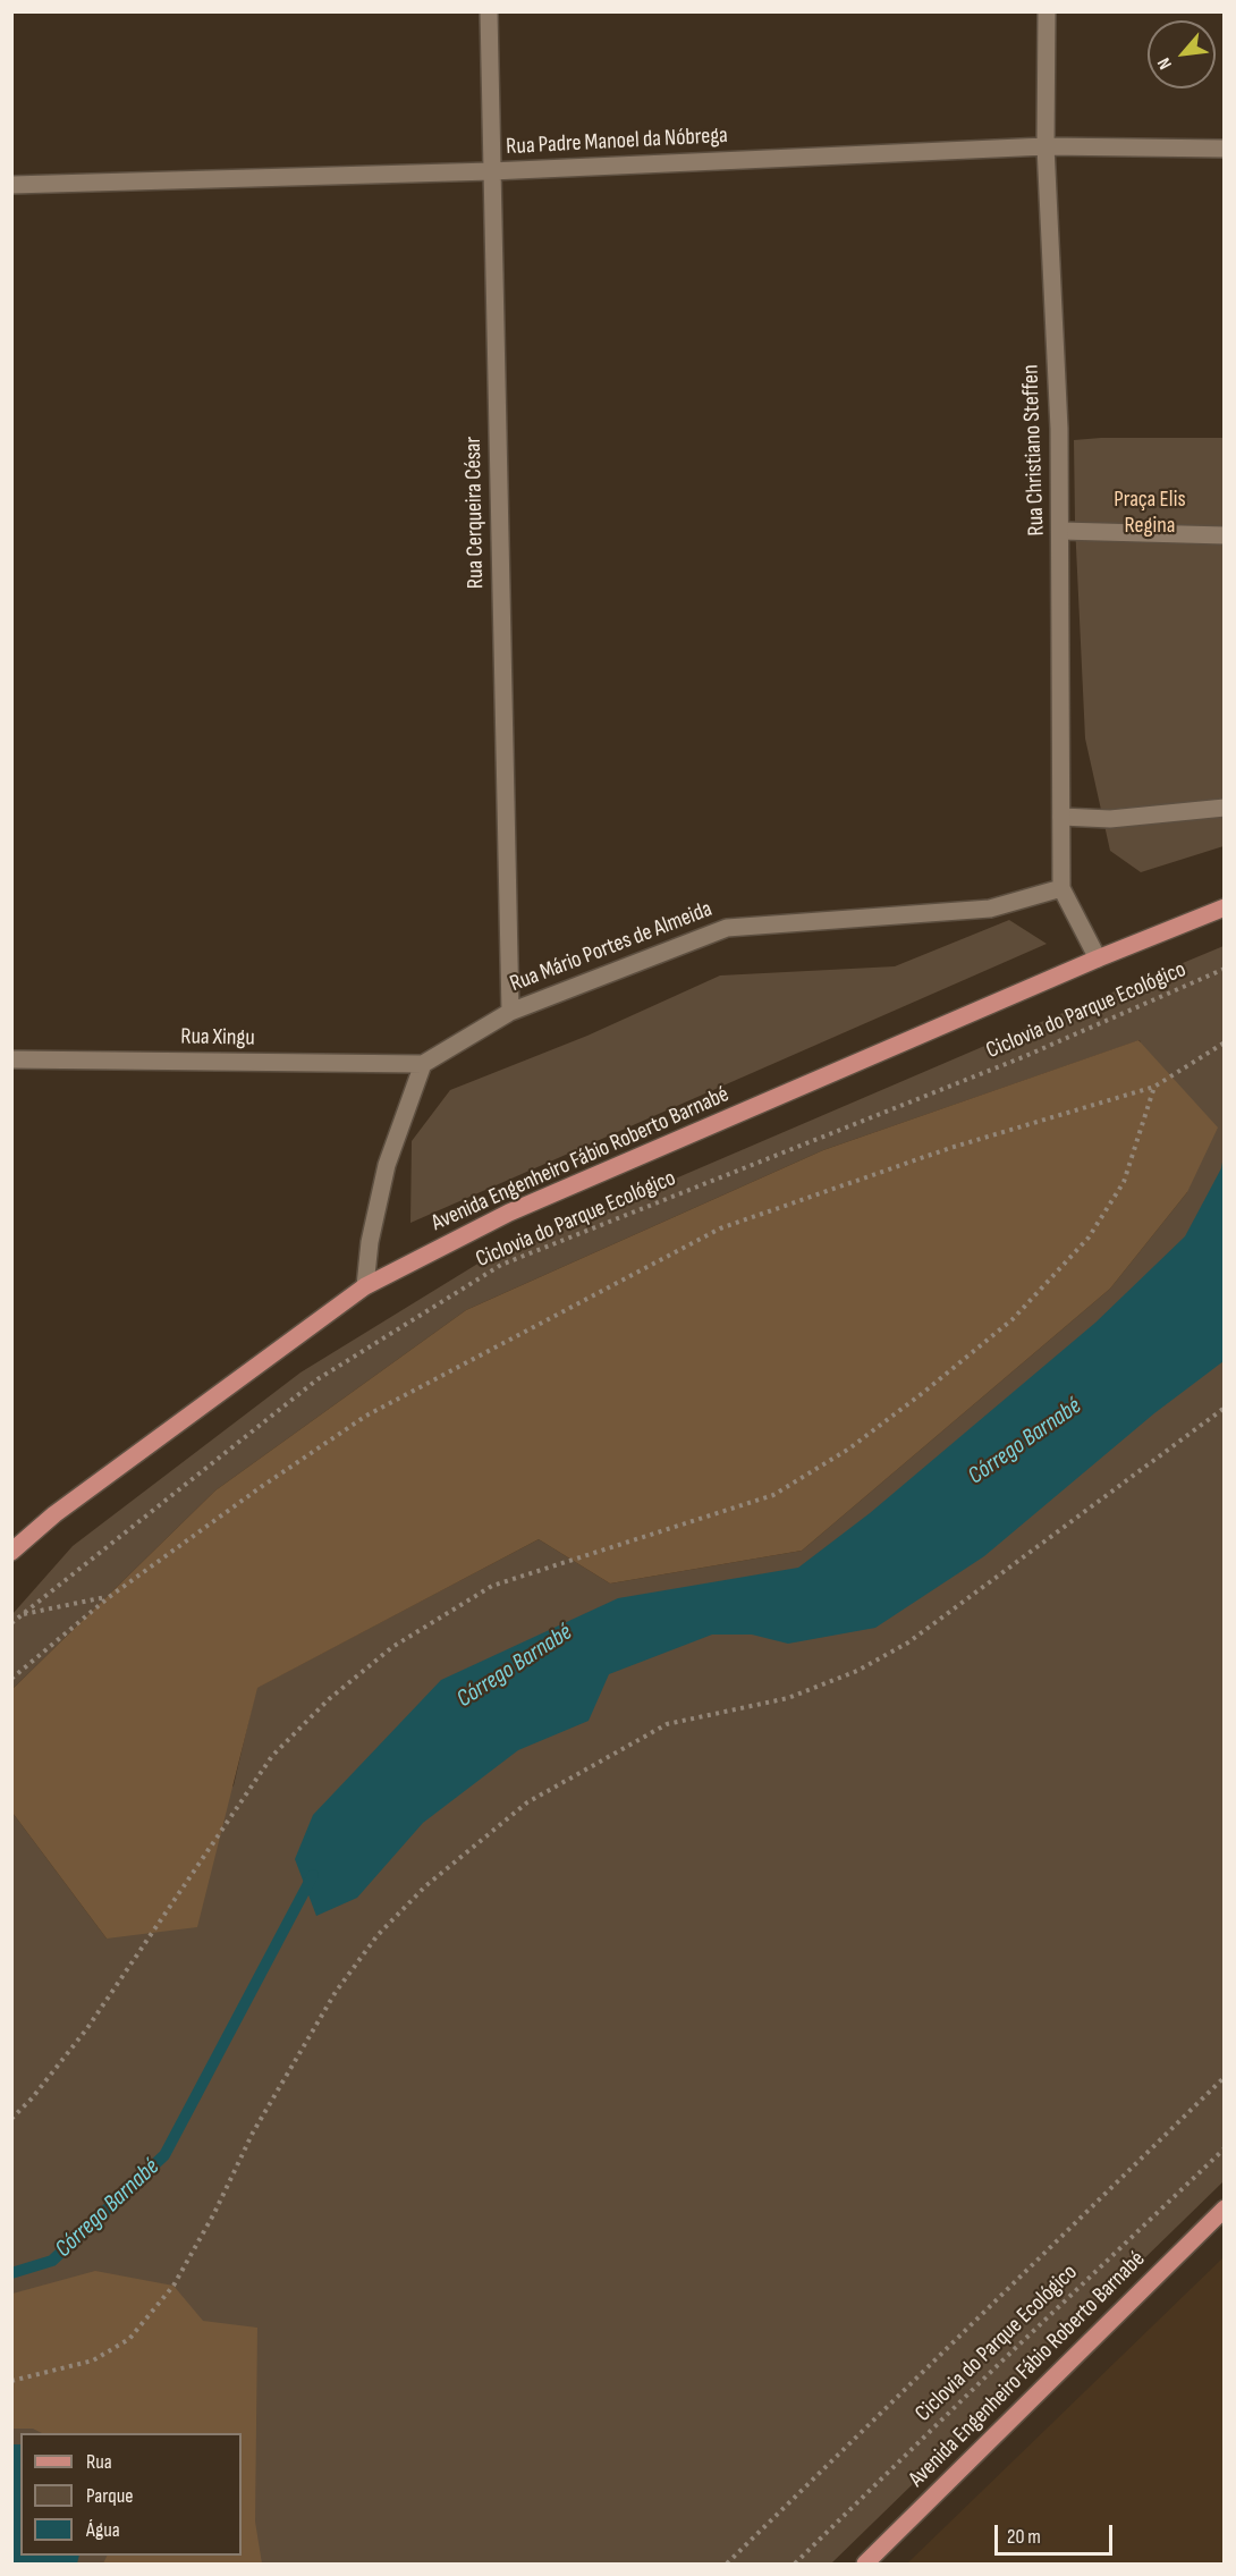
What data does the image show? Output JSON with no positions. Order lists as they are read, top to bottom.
{
  "streets": {
    "main road": ["Avenida Engenheiro Fábio Roberto Barnabé"],
    "street": [
      "Rua Padre Manoel da Nóbrega",
      "Rua Christiano Steffen",
      "Rua Cerqueira César",
      "Rua Mário Portes de Almeida",
      "Rua Xingu"
    ],
    "path": ["Ciclovia do Parque Ecológico"]
  },
  "crossings": [
    ["Rua Padre Manoel da Nóbrega", "Rua Christiano Steffen"],
    ["Rua Padre Manoel da Nóbrega", "Rua Cerqueira César"],
    ["Rua Christiano Steffen", "Rua Mário Portes de Almeida"],
    ["Rua Cerqueira César", "Rua Mário Portes de Almeida"],
    ["Rua Mário Portes de Almeida", "Rua Xingu"]
  ],
  "water": ["Córrego Barnabé"],
  "parks": ["Praça Elis Regina"],
  "legend": ["Rua", "Parque", "Água"],
  "scale_bar": "20 m",
  "north": "bottom left"
}
